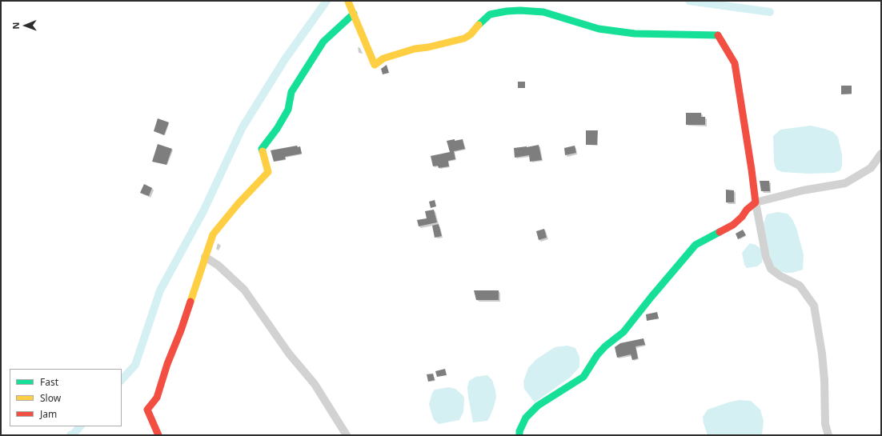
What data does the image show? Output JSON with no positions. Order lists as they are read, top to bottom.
{
  "legend": ["Fast", "Slow", "Jam"],
  "north": "left"
}
